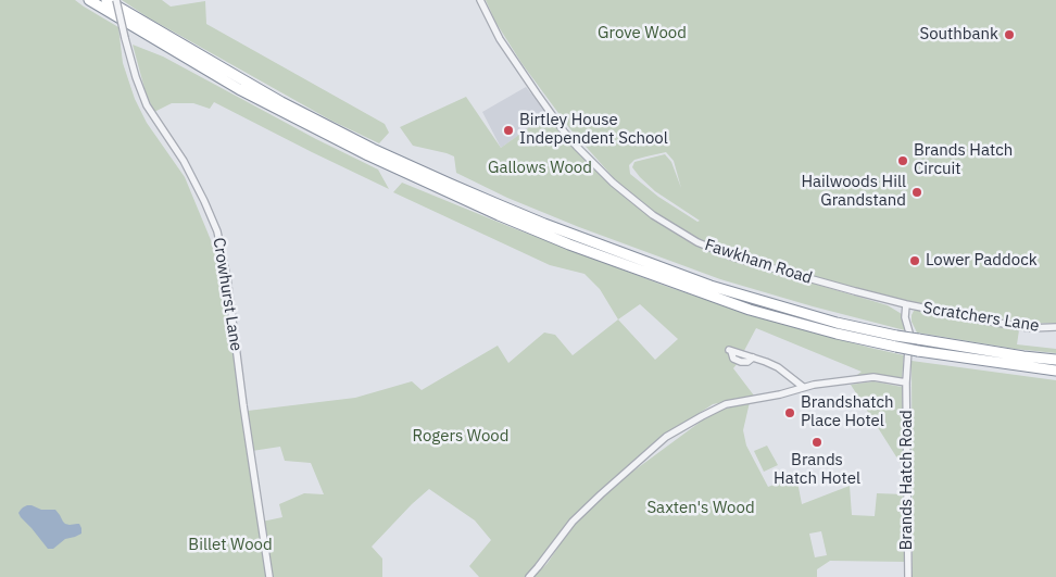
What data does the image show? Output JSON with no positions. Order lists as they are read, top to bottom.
{
  "streets": {
    "street": [
      "Fawkham Road",
      "Crowhurst Lane",
      "Scratchers Lane",
      "Brands Hatch Road"
    ]
  },
  "crossings": [
    ["Fawkham Road", "Scratchers Lane"]
  ],
  "parks": [
    "Grove Wood",
    "Gallows Wood",
    "Rogers Wood",
    "Saxten's Wood",
    "Billet Wood"
  ],
  "places": [
    "Southbank",
    "Birtley House Independent School",
    "Brands Hatch Circuit",
    "Hailwoods Hill Grandstand",
    "Lower Paddock",
    "Brandshatch Place Hotel",
    "Brands Hatch Hotel"
  ]
}
